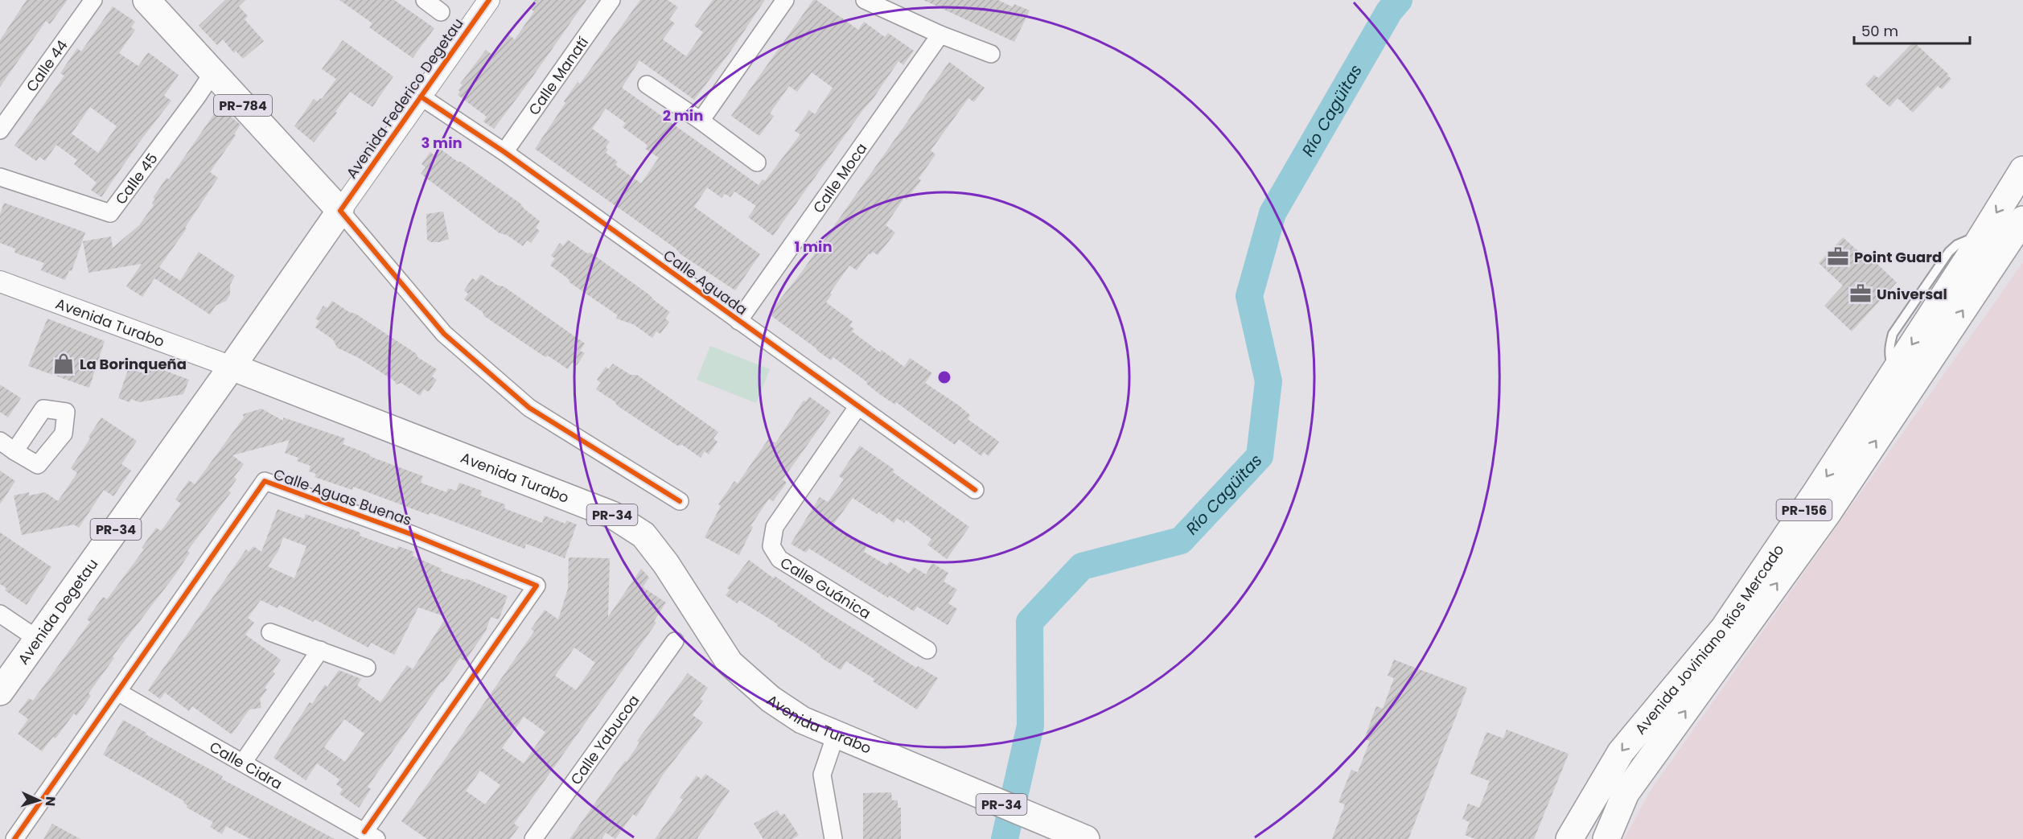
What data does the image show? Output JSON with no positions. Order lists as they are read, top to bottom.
{
  "streets": {
    "main road": [
      "Avenida Federico Degetau",
      "PR-784",
      "Avenida Turabo",
      "PR-156",
      "PR-34",
      "Avenida Degetau",
      "Avenida Joviniano Ríos Mercado"
    ],
    "street": [
      "Calle 44",
      "Calle Manatí",
      "Calle Moca",
      "Calle 45",
      "Calle Aguada",
      "Calle Aguas Buenas",
      "Calle Guánica",
      "Calle Yabucoa",
      "Calle Cidra"
    ]
  },
  "crossings": [
    ["Calle Manatí", "Calle Aguada"],
    ["Avenida Federico Degetau", "PR-784"],
    ["Avenida Federico Degetau", "Calle Aguada"],
    ["Avenida Federico Degetau", "Avenida Turabo"],
    ["Avenida Federico Degetau", "Avenida Degetau"],
    ["PR-784", "Calle 45"],
    ["Calle Moca", "Calle Aguada"],
    ["Calle Aguada", "Calle Guánica"],
    ["Avenida Turabo", "Avenida Degetau"],
    ["Calle Aguas Buenas", "Calle Cidra"]
  ],
  "water": ["Río Cagüitas"],
  "places": {
    "office": ["Point Guard", "Universal"],
    "shop": ["La Borinqueña"]
  },
  "scale_bar": "50 m",
  "north": "right",
  "rings": ["2 min", "3 min", "1 min"]
}
